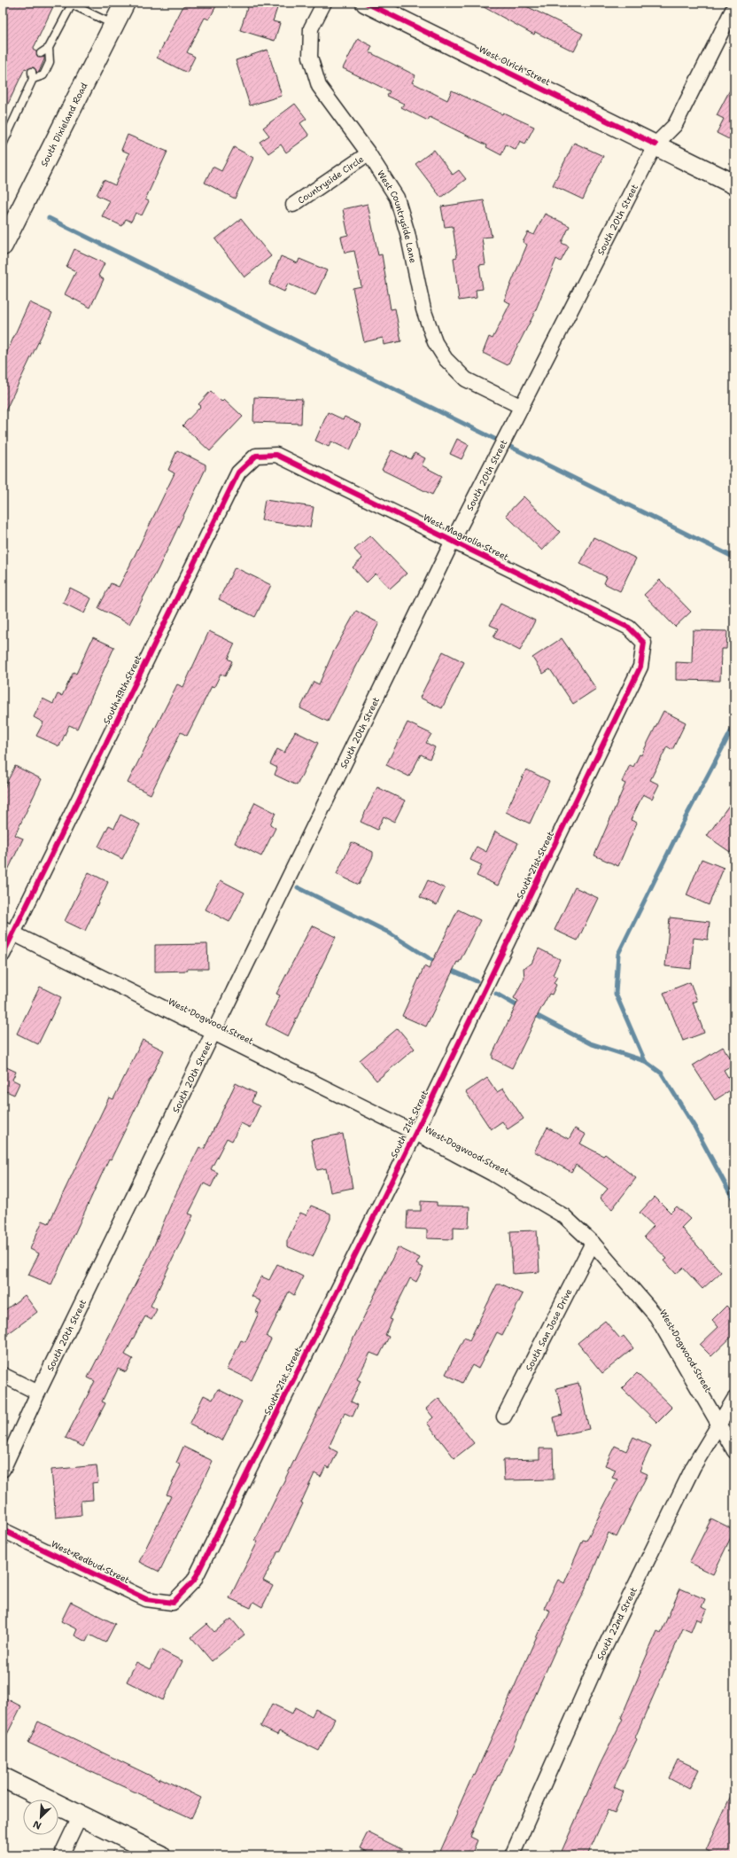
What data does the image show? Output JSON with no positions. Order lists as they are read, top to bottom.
{
  "streets": {
    "street": [
      "West Olrich Street",
      "South Dixieland Road",
      "Countryside Circle",
      "West Countryside Lane",
      "South 20th Street",
      "West Magnolia Street",
      "South 19th Street",
      "South 21st Street",
      "West Dogwood Street",
      "South San Jose Drive",
      "West Redbud Street",
      "South 22nd Street"
    ]
  },
  "crossings": [
    ["West Olrich Street", "South 20th Street"],
    ["Countryside Circle", "West Countryside Lane"],
    ["West Countryside Lane", "South 20th Street"],
    ["South 20th Street", "West Magnolia Street"],
    ["South 20th Street", "West Dogwood Street"],
    ["West Magnolia Street", "South 19th Street"],
    ["West Magnolia Street", "South 21st Street"],
    ["South 19th Street", "West Dogwood Street"],
    ["South 21st Street", "West Dogwood Street"],
    ["South 21st Street", "West Redbud Street"],
    ["West Dogwood Street", "South San Jose Drive"],
    ["West Dogwood Street", "South 22nd Street"]
  ],
  "north": "bottom left"
}
